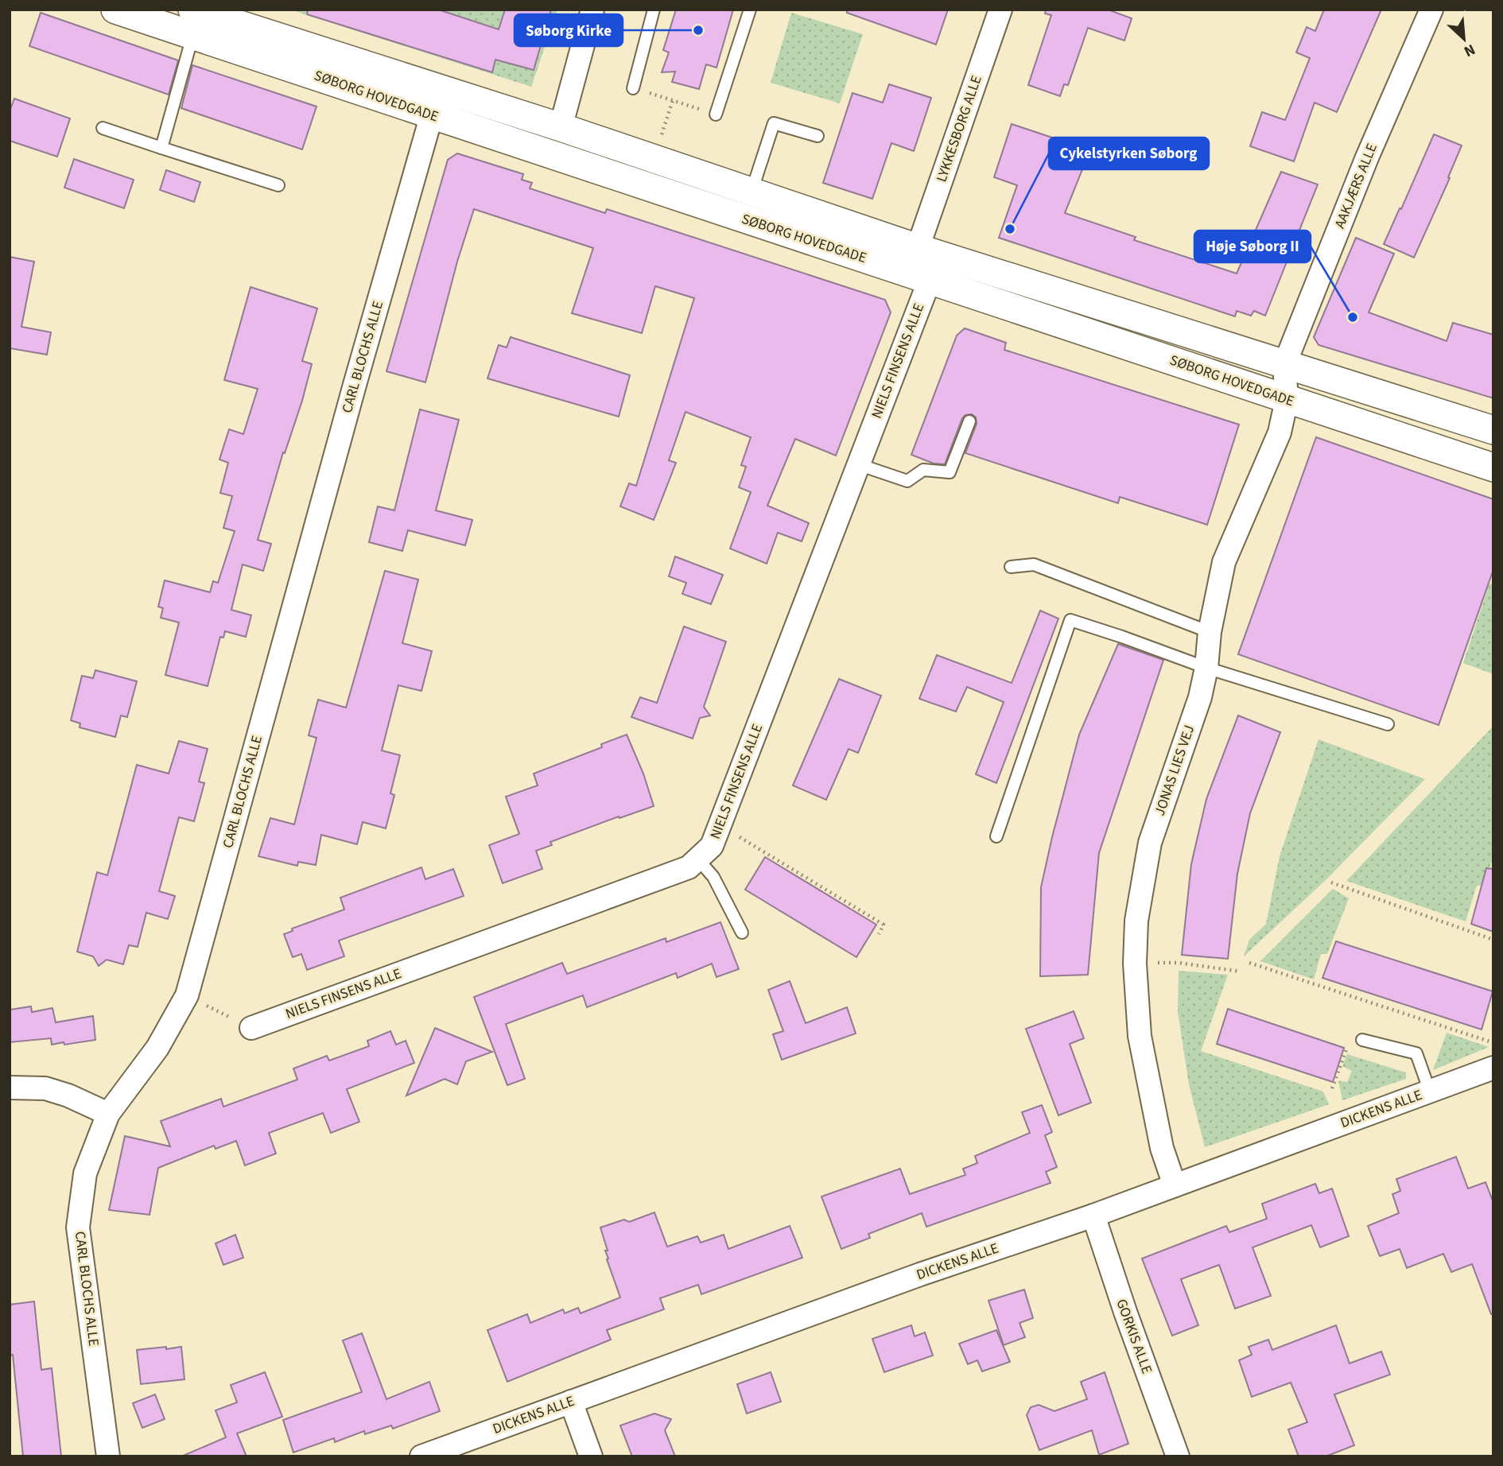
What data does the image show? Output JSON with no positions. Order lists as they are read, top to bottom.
{
  "streets": {
    "street": [
      "SØBORG HOVEDGADE",
      "LYKKESBORG ALLE",
      "AAKJÆRS ALLE",
      "CARL BLOCHS ALLE",
      "NIELS FINSENS ALLE",
      "JONAS LIES VEJ",
      "DICKENS ALLE",
      "GORKIS ALLE"
    ]
  },
  "crossings": [
    ["SØBORG HOVEDGADE", "LYKKESBORG ALLE"],
    ["SØBORG HOVEDGADE", "AAKJÆRS ALLE"],
    ["SØBORG HOVEDGADE", "CARL BLOCHS ALLE"],
    ["SØBORG HOVEDGADE", "NIELS FINSENS ALLE"],
    ["SØBORG HOVEDGADE", "JONAS LIES VEJ"],
    ["AAKJÆRS ALLE", "JONAS LIES VEJ"],
    ["JONAS LIES VEJ", "DICKENS ALLE"],
    ["DICKENS ALLE", "GORKIS ALLE"]
  ],
  "places": ["Søborg Kirke", "Cykelstyrken Søborg", "Høje Søborg II"],
  "north": "bottom right"
}
